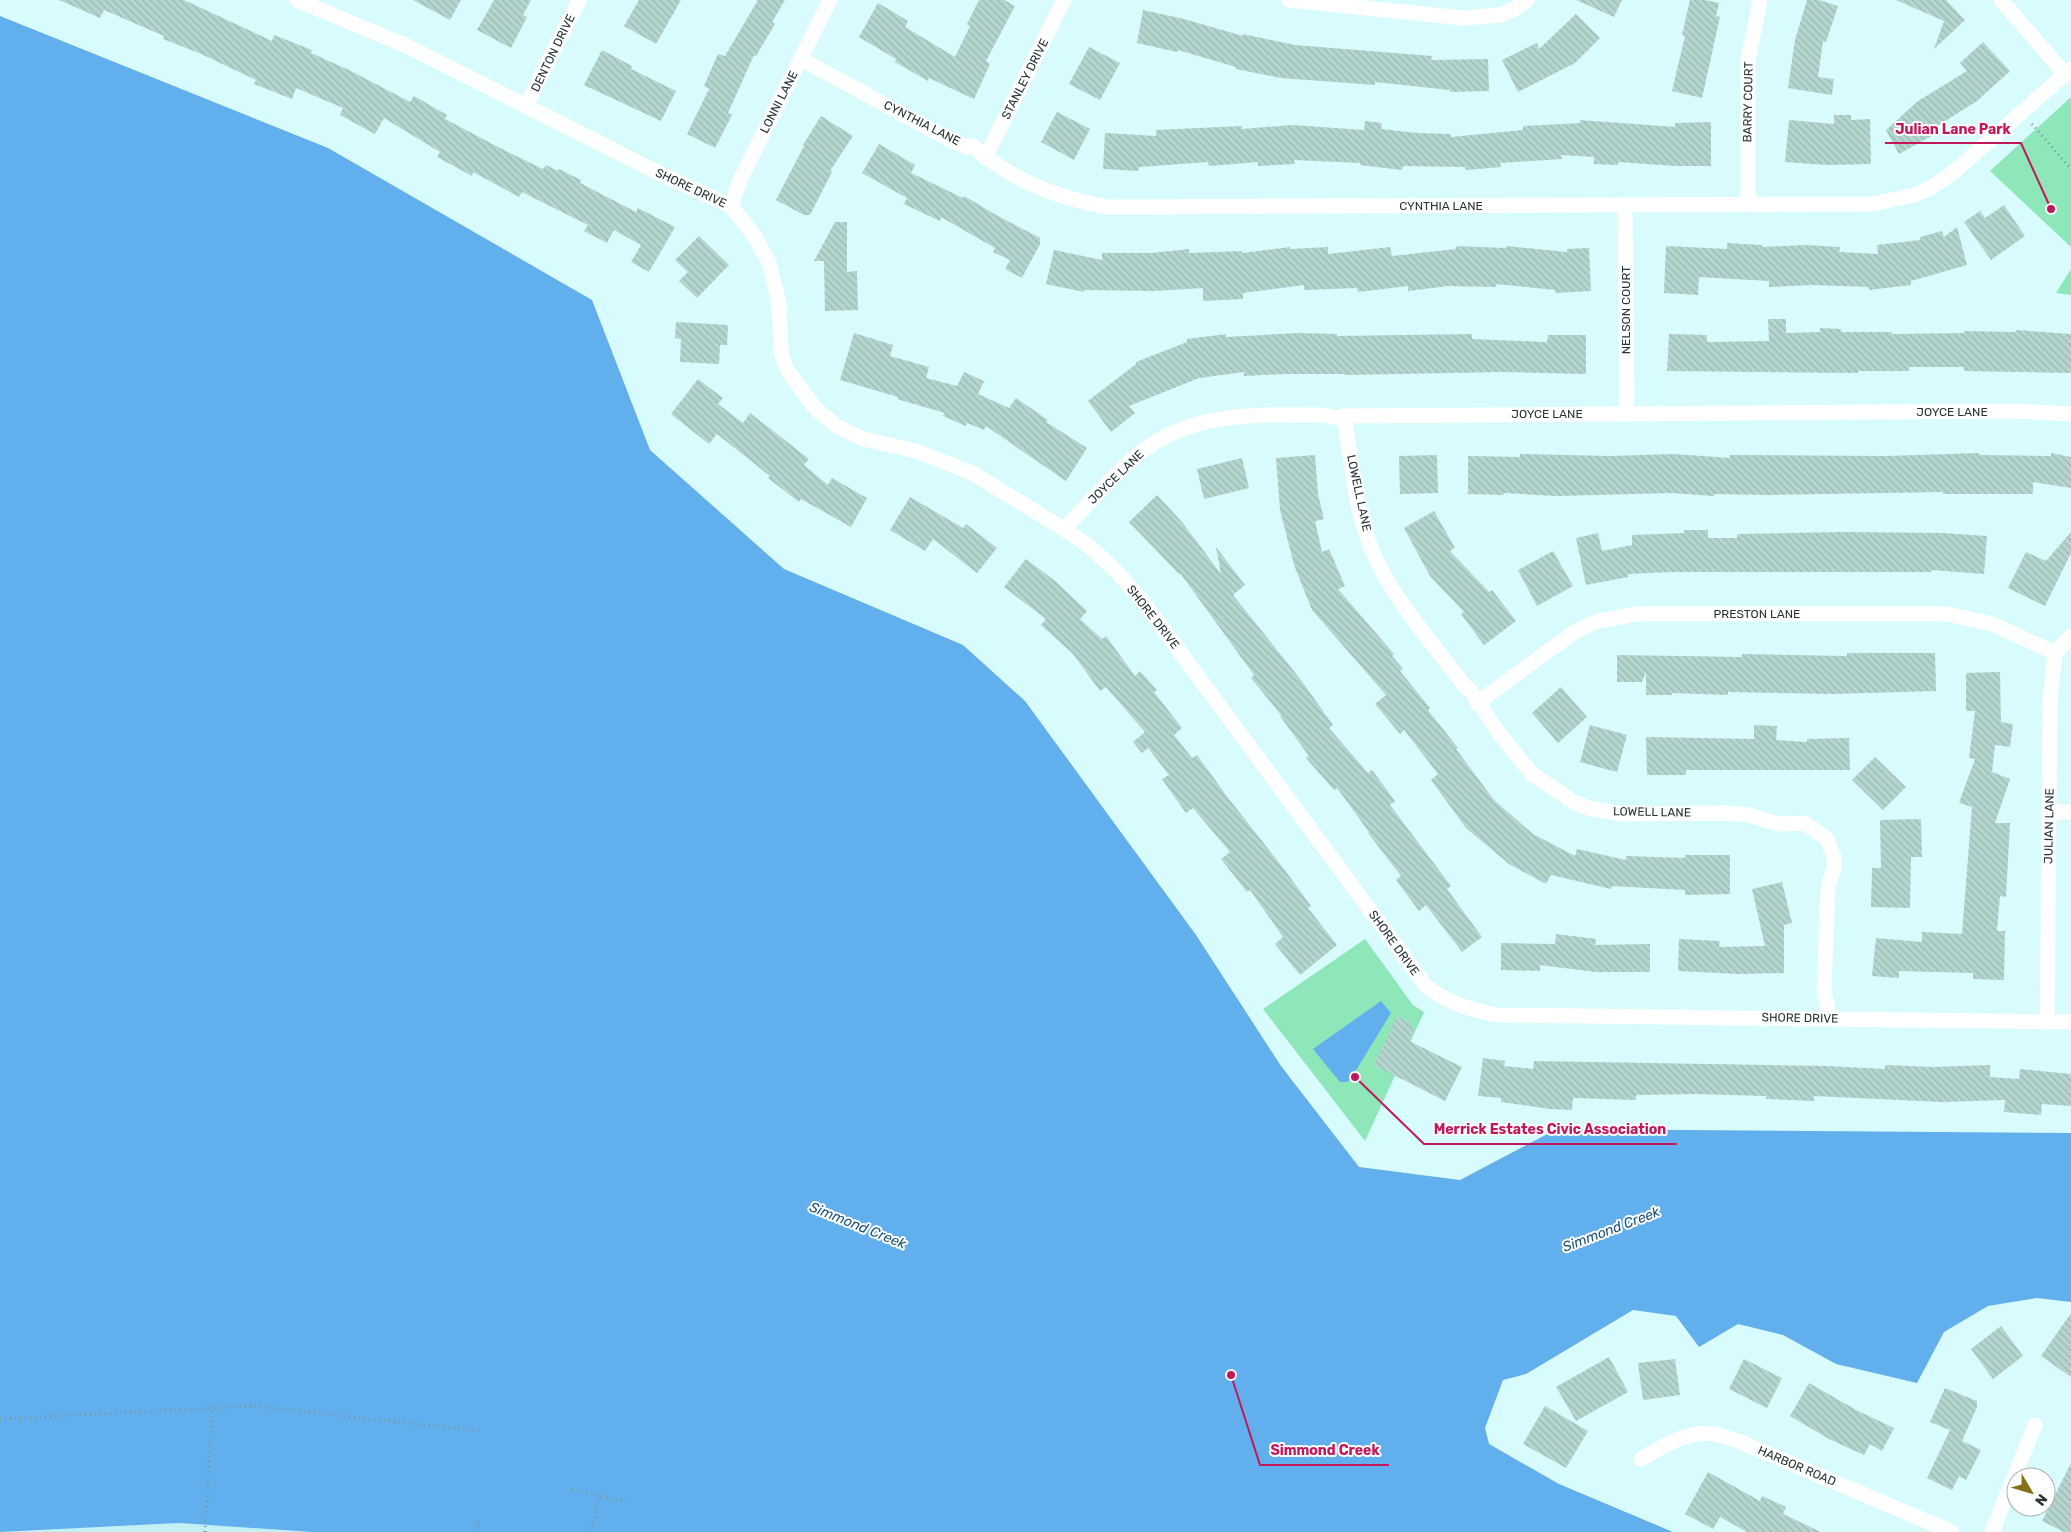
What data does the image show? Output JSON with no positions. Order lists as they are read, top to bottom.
{
  "streets": {
    "street": [
      "DENTON DRIVE",
      "STANLEY DRIVE",
      "LONNI LANE",
      "BARRY COURT",
      "CYNTHIA LANE",
      "SHORE DRIVE",
      "NELSON COURT",
      "JOYCE LANE",
      "LOWELL LANE",
      "PRESTON LANE",
      "JULIAN LANE",
      "HARBOR ROAD"
    ]
  },
  "crossings": [
    ["DENTON DRIVE", "SHORE DRIVE"],
    ["STANLEY DRIVE", "CYNTHIA LANE"],
    ["LONNI LANE", "CYNTHIA LANE"],
    ["LONNI LANE", "SHORE DRIVE"],
    ["BARRY COURT", "CYNTHIA LANE"],
    ["CYNTHIA LANE", "NELSON COURT"],
    ["SHORE DRIVE", "JOYCE LANE"],
    ["SHORE DRIVE", "LOWELL LANE"],
    ["SHORE DRIVE", "JULIAN LANE"],
    ["NELSON COURT", "JOYCE LANE"],
    ["JOYCE LANE", "LOWELL LANE"],
    ["LOWELL LANE", "PRESTON LANE"],
    ["PRESTON LANE", "JULIAN LANE"]
  ],
  "water": ["Simmond Creek"],
  "places": ["Julian Lane Park", "Merrick Estates Civic Association", "Simmond Creek"],
  "north": "bottom right"
}
